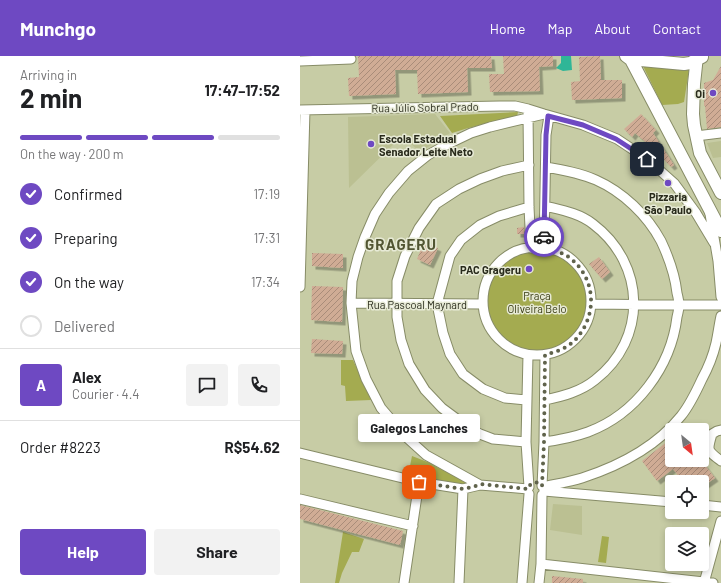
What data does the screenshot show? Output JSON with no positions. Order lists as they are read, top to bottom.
{
  "streets": {
    "street": ["Rua Júlio Sobral Prado", "Rua Pascoal Maynard"]
  },
  "districts": ["GRAGERU"],
  "parks": ["Praça Oliveira Belo"],
  "places": [
    "Oi",
    "Escola Estadual Senador Leite Neto",
    "Pizzaria São Paulo",
    "PAC Grageru",
    "Galegos Lanches"
  ],
  "north": "bottom right",
  "page": {
    "header": "Munchgo",
    "nav": [
      "Home",
      "Map",
      "About",
      "Contact"
    ],
    "heading": ["2 min", "Arriving in", "17:47–17:52"],
    "panel": [
      "Alex",
      "Courier · 4.4",
      "Order #8223",
      "R$54.62"
    ],
    "bar": "On the way · 200 m",
    "list": [
      ["Confirmed", "17:19"],
      ["Preparing", "17:31"],
      ["On the way", "17:34"],
      "Delivered"
    ],
    "round": "A",
    "bubble": "Galegos Lanches",
    "buttons": ["Help", "Share"]
  }
}
